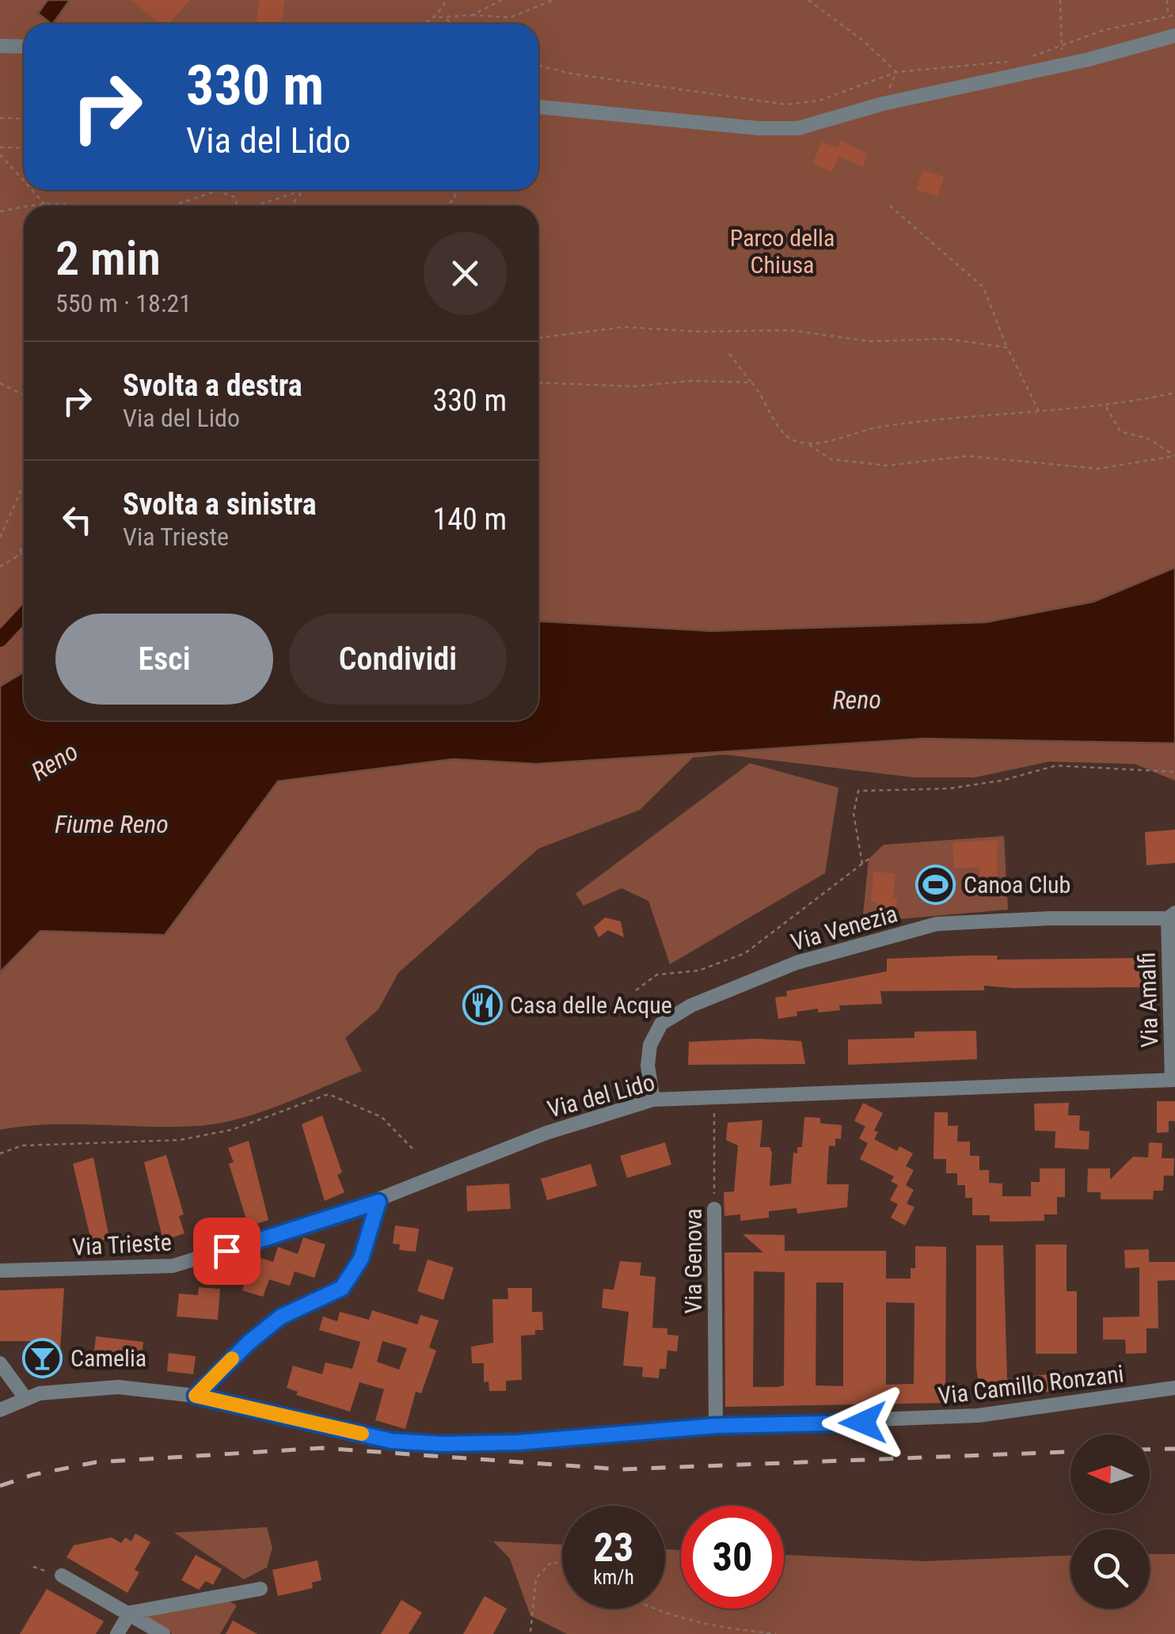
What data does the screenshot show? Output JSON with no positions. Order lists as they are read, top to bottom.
{
  "streets": {
    "street": [
      "Via Venezia",
      "Via Amalfi",
      "Via del Lido",
      "Via Trieste",
      "Via Genova",
      "Via Camillo Ronzani"
    ]
  },
  "crossings": [
    ["Via Venezia", "Via Amalfi"],
    ["Via Venezia", "Via del Lido"],
    ["Via Amalfi", "Via del Lido"],
    ["Via del Lido", "Via Trieste"],
    ["Via del Lido", "Via Genova"],
    ["Via Genova", "Via Camillo Ronzani"]
  ],
  "water": ["Reno", "Fiume Reno"],
  "parks": ["Parco della Chiusa"],
  "places": {
    "sports": ["Canoa Club"],
    "restaurant": ["Casa delle Acque"],
    "bar": ["Camelia"]
  },
  "north": "left",
  "page": {
    "turn": ["330 m", "Via del Lido"],
    "heading": ["2 min", "550 m · 18:21"],
    "list": [
      {
        "name": "Svolta a destra",
        "note": "Via del Lido",
        "value": "330 m"
      },
      {
        "name": "Svolta a sinistra",
        "note": "Via Trieste",
        "value": "140 m"
      }
    ],
    "buttons": ["Esci", "Condividi"],
    "speed": "23 km/h",
    "limit": "30"
  }
}
